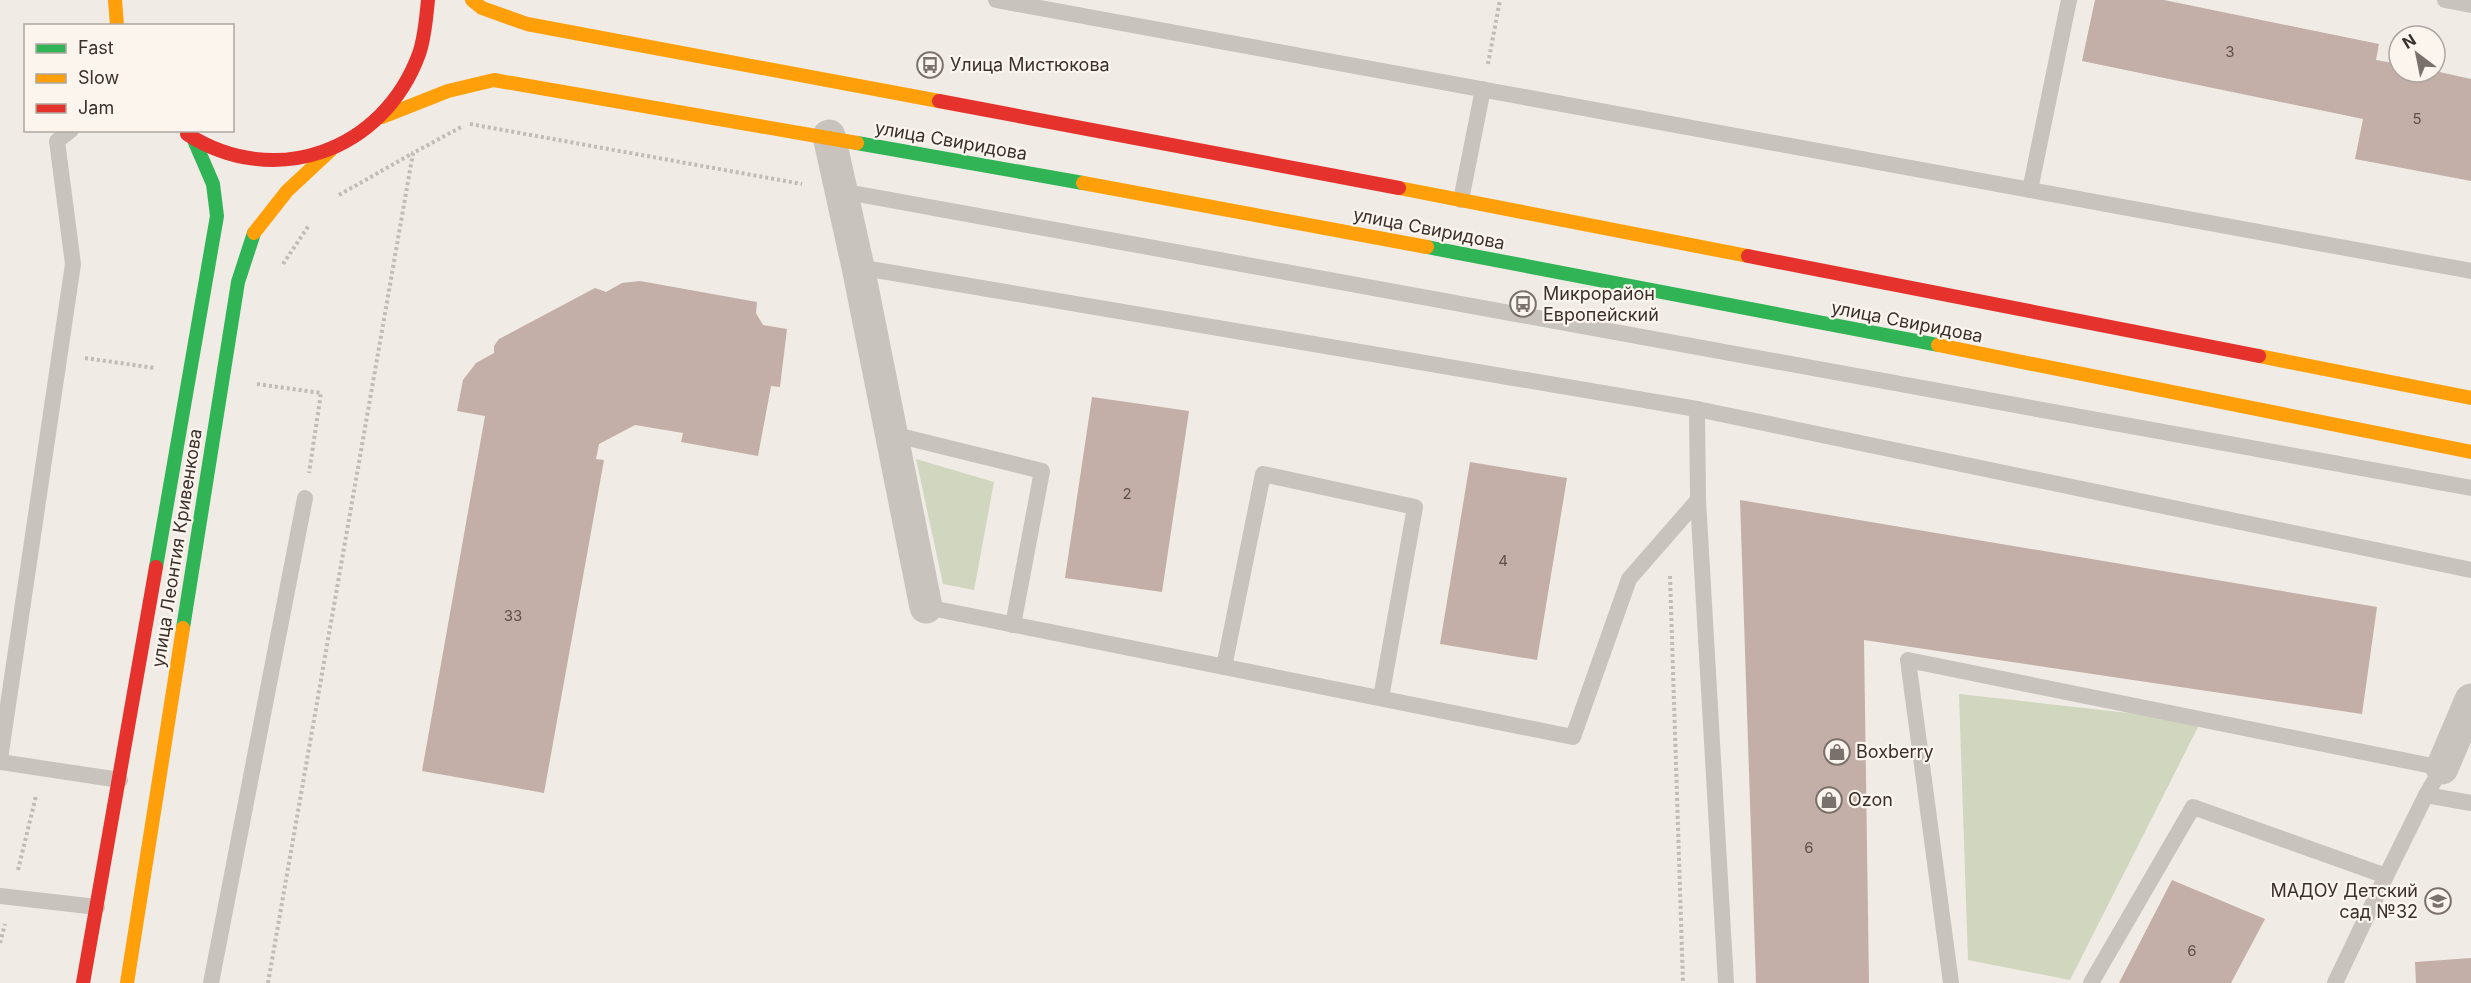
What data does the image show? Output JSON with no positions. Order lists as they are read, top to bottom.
{
  "streets": {
    "street": ["улица Свиридова", "улица Леонтия Кривенкова"]
  },
  "places": {
    "bus stop": ["Улица Мистюкова", "Микрорайон Европейский"],
    "shop": ["Boxberry", "Ozon"],
    "school or university": ["МАДОУ Детский сад №32"]
  },
  "house_numbers": [
    "3",
    "5",
    "2",
    "4",
    "33",
    "6",
    "6"
  ],
  "legend": ["Fast", "Slow", "Jam"],
  "north": "top left"
}
